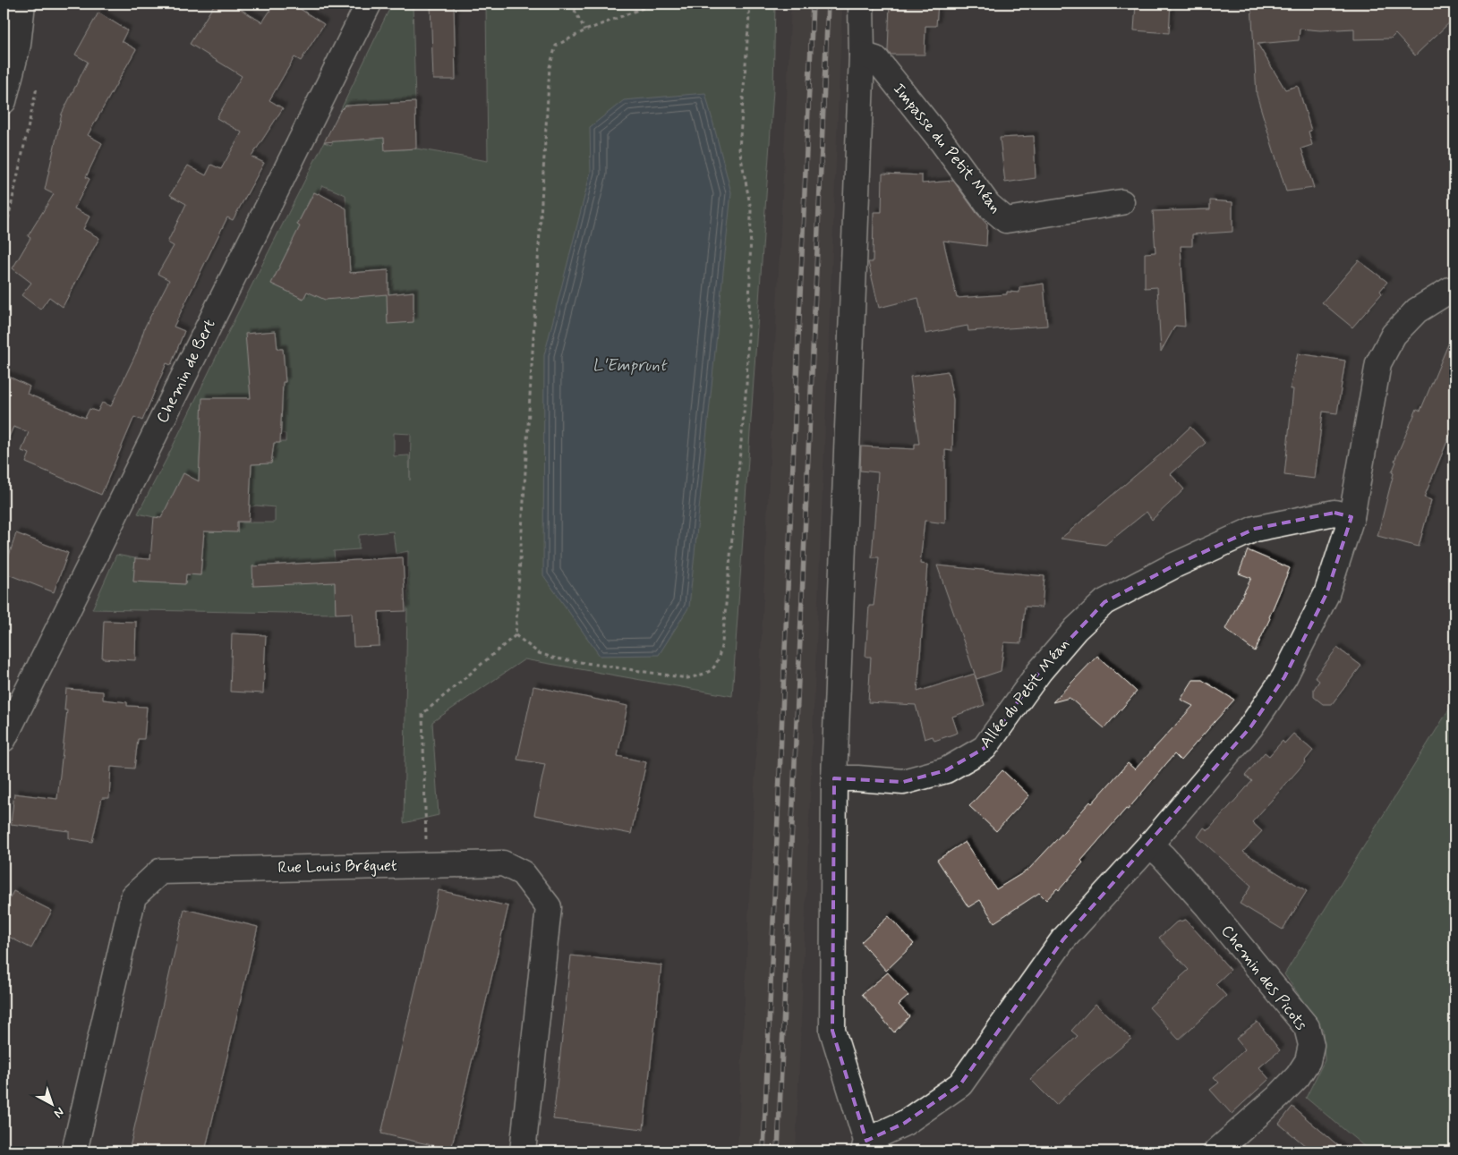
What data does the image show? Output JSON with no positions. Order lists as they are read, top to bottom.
{
  "streets": {
    "street": [
      "Impasse du Petit Méan",
      "Chemin de Bert",
      "Allée du Petit Méan",
      "Rue Louis Bréguet",
      "Chemin des Picots"
    ]
  },
  "water": ["L'Emprunt"],
  "north": "bottom right"
}
